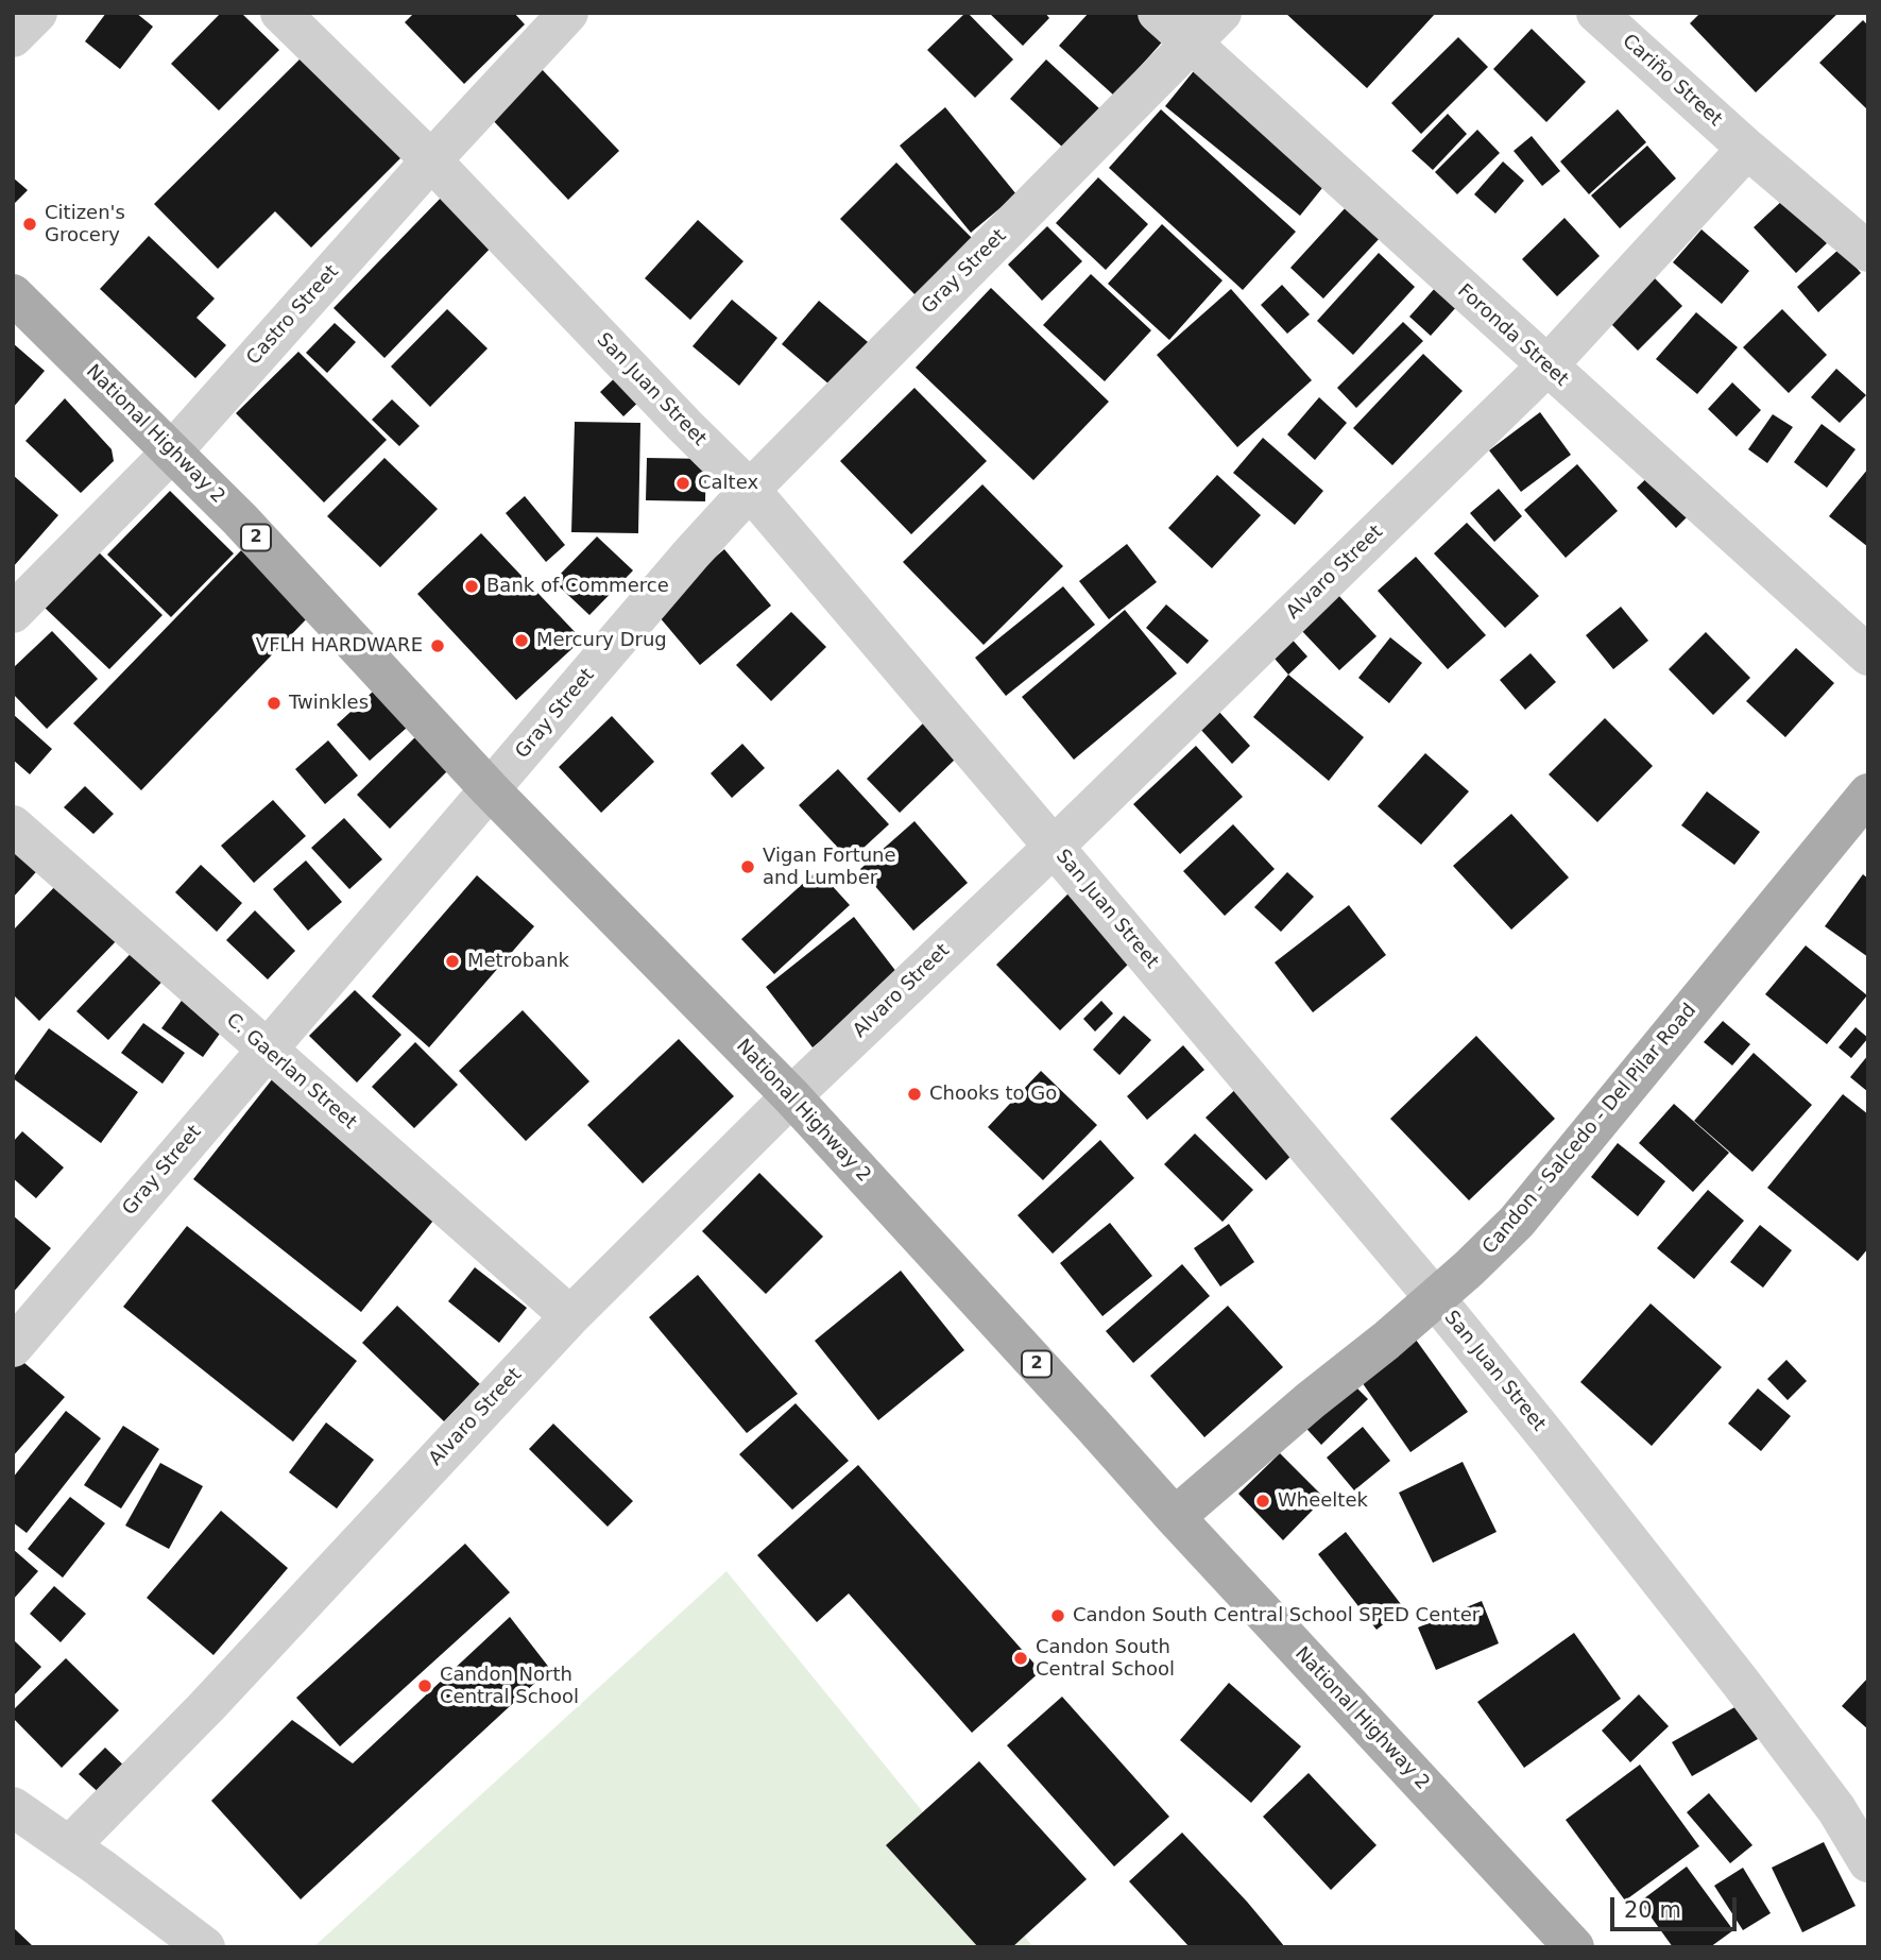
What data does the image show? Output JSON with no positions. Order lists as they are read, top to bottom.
{
  "streets": {
    "main road": ["National Highway 2", "2", "Candon - Salcedo - Del Pilar Road"],
    "street": [
      "Cariño Street",
      "Gray Street",
      "Castro Street",
      "Foronda Street",
      "San Juan Street",
      "Alvaro Street",
      "C. Gaerlan Street"
    ]
  },
  "crossings": [
    ["Cariño Street", "Alvaro Street"],
    ["Gray Street", "Foronda Street"],
    ["Gray Street", "San Juan Street"],
    ["Gray Street", "National Highway 2"],
    ["Gray Street", "C. Gaerlan Street"],
    ["Castro Street", "San Juan Street"],
    ["Castro Street", "National Highway 2"],
    ["Foronda Street", "Alvaro Street"],
    ["San Juan Street", "Alvaro Street"],
    ["San Juan Street", "Candon - Salcedo - Del Pilar Road"],
    ["National Highway 2", "Alvaro Street"],
    ["National Highway 2", "Candon - Salcedo - Del Pilar Road"],
    ["Alvaro Street", "C. Gaerlan Street"]
  ],
  "places": [
    "Citizen's Grocery",
    "Caltex",
    "Bank of Commerce",
    "Mercury Drug",
    "VFLH HARDWARE",
    "Twinkles",
    "Vigan Fortune and Lumber",
    "Metrobank",
    "Chooks to Go",
    "Wheeltek",
    "Candon South Central School SPED Center",
    "Candon South Central School",
    "Candon North Central School"
  ],
  "scale_bar": "20 m"
}
